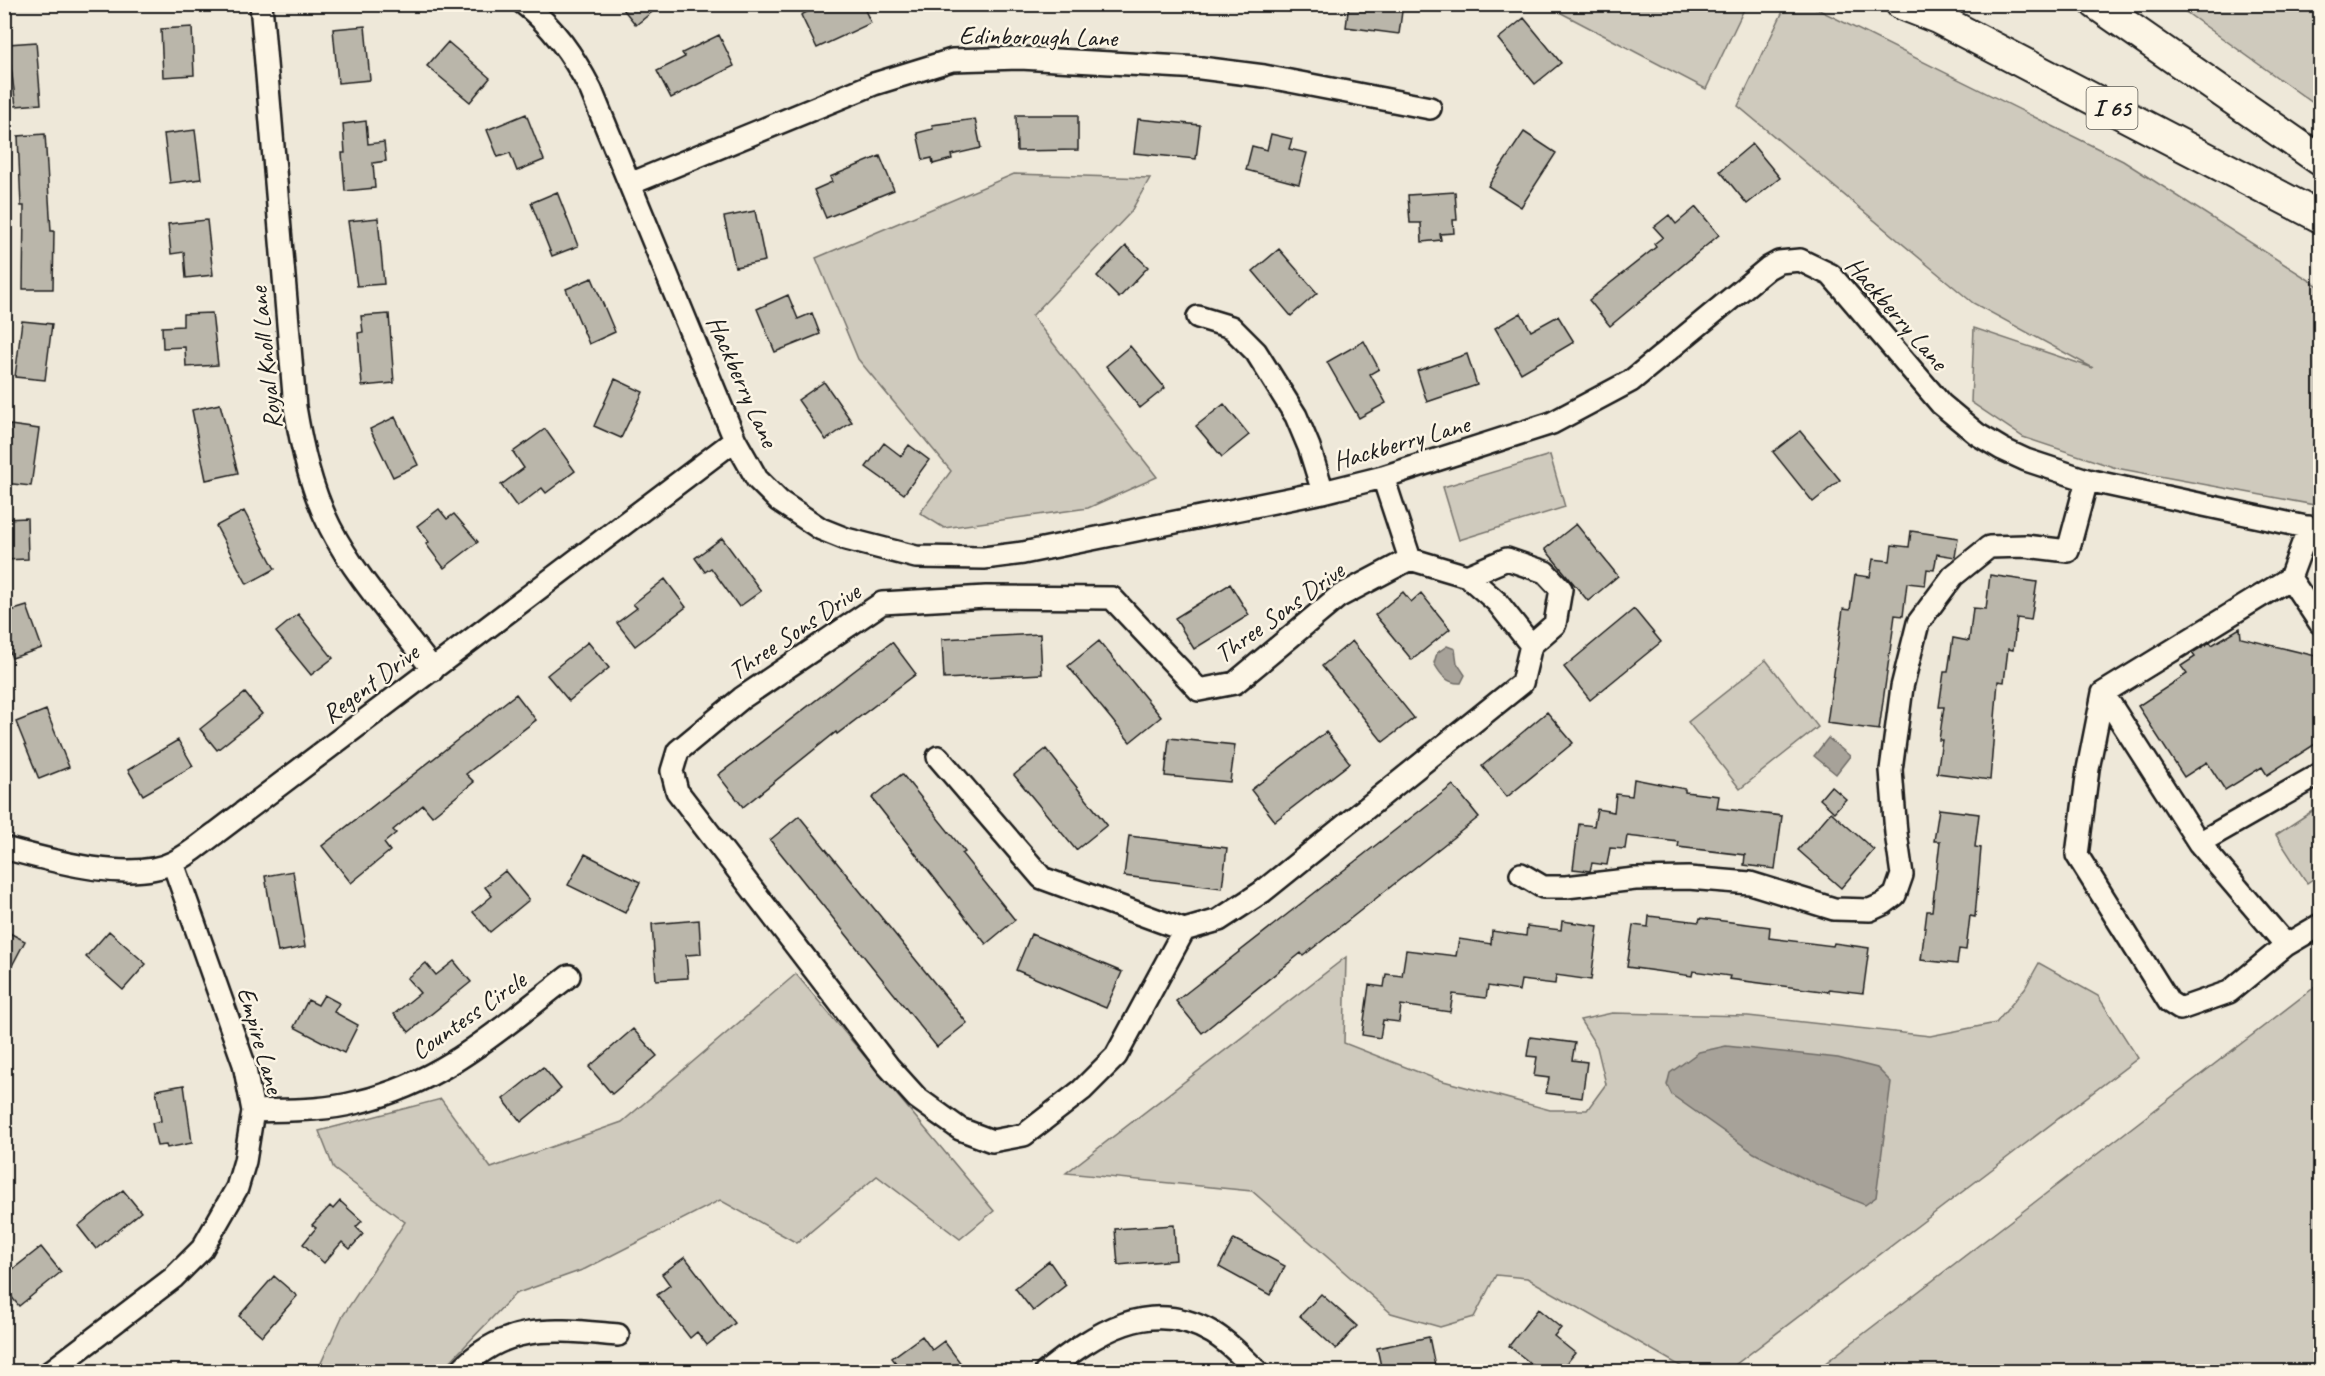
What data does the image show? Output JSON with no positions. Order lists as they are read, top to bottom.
{
  "streets": {
    "highway": ["I 65"],
    "street": [
      "Edinborough Lane",
      "Hackberry Lane",
      "Royal Knoll Lane",
      "Three Sons Drive",
      "Regent Drive",
      "Countess Circle",
      "Empire Lane"
    ]
  },
  "crossings": [
    ["Edinborough Lane", "Hackberry Lane"],
    ["Hackberry Lane", "Regent Drive"],
    ["Royal Knoll Lane", "Regent Drive"],
    ["Regent Drive", "Empire Lane"],
    ["Countess Circle", "Empire Lane"]
  ]
}
